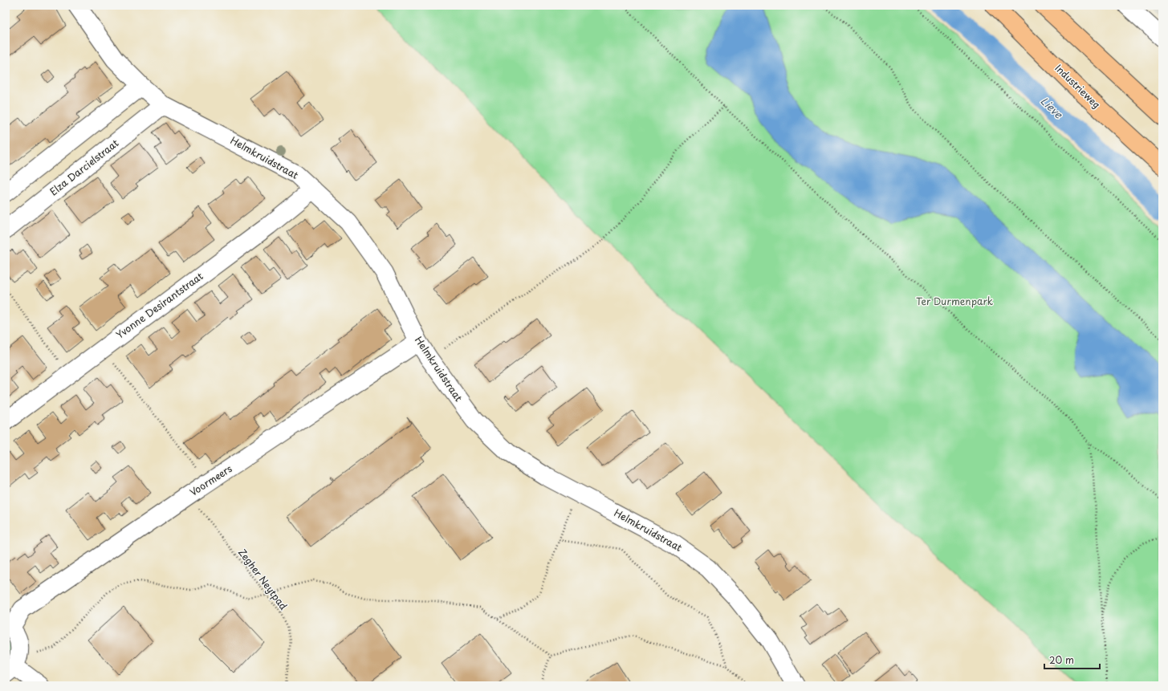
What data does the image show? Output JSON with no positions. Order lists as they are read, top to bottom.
{
  "streets": {
    "highway": ["Industrieweg"],
    "street": [
      "Helmkruidstraat",
      "Elza Darcielstraat",
      "Yvonne Desirantstraat",
      "Voormeers"
    ],
    "path": ["Zegher Neytpad"]
  },
  "crossings": [
    ["Helmkruidstraat", "Elza Darcielstraat"],
    ["Helmkruidstraat", "Yvonne Desirantstraat"],
    ["Helmkruidstraat", "Voormeers"],
    ["Voormeers", "Zegher Neytpad"]
  ],
  "water": ["Lieve"],
  "parks": ["Ter Durmenpark"],
  "scale_bar": "20 m"
}
